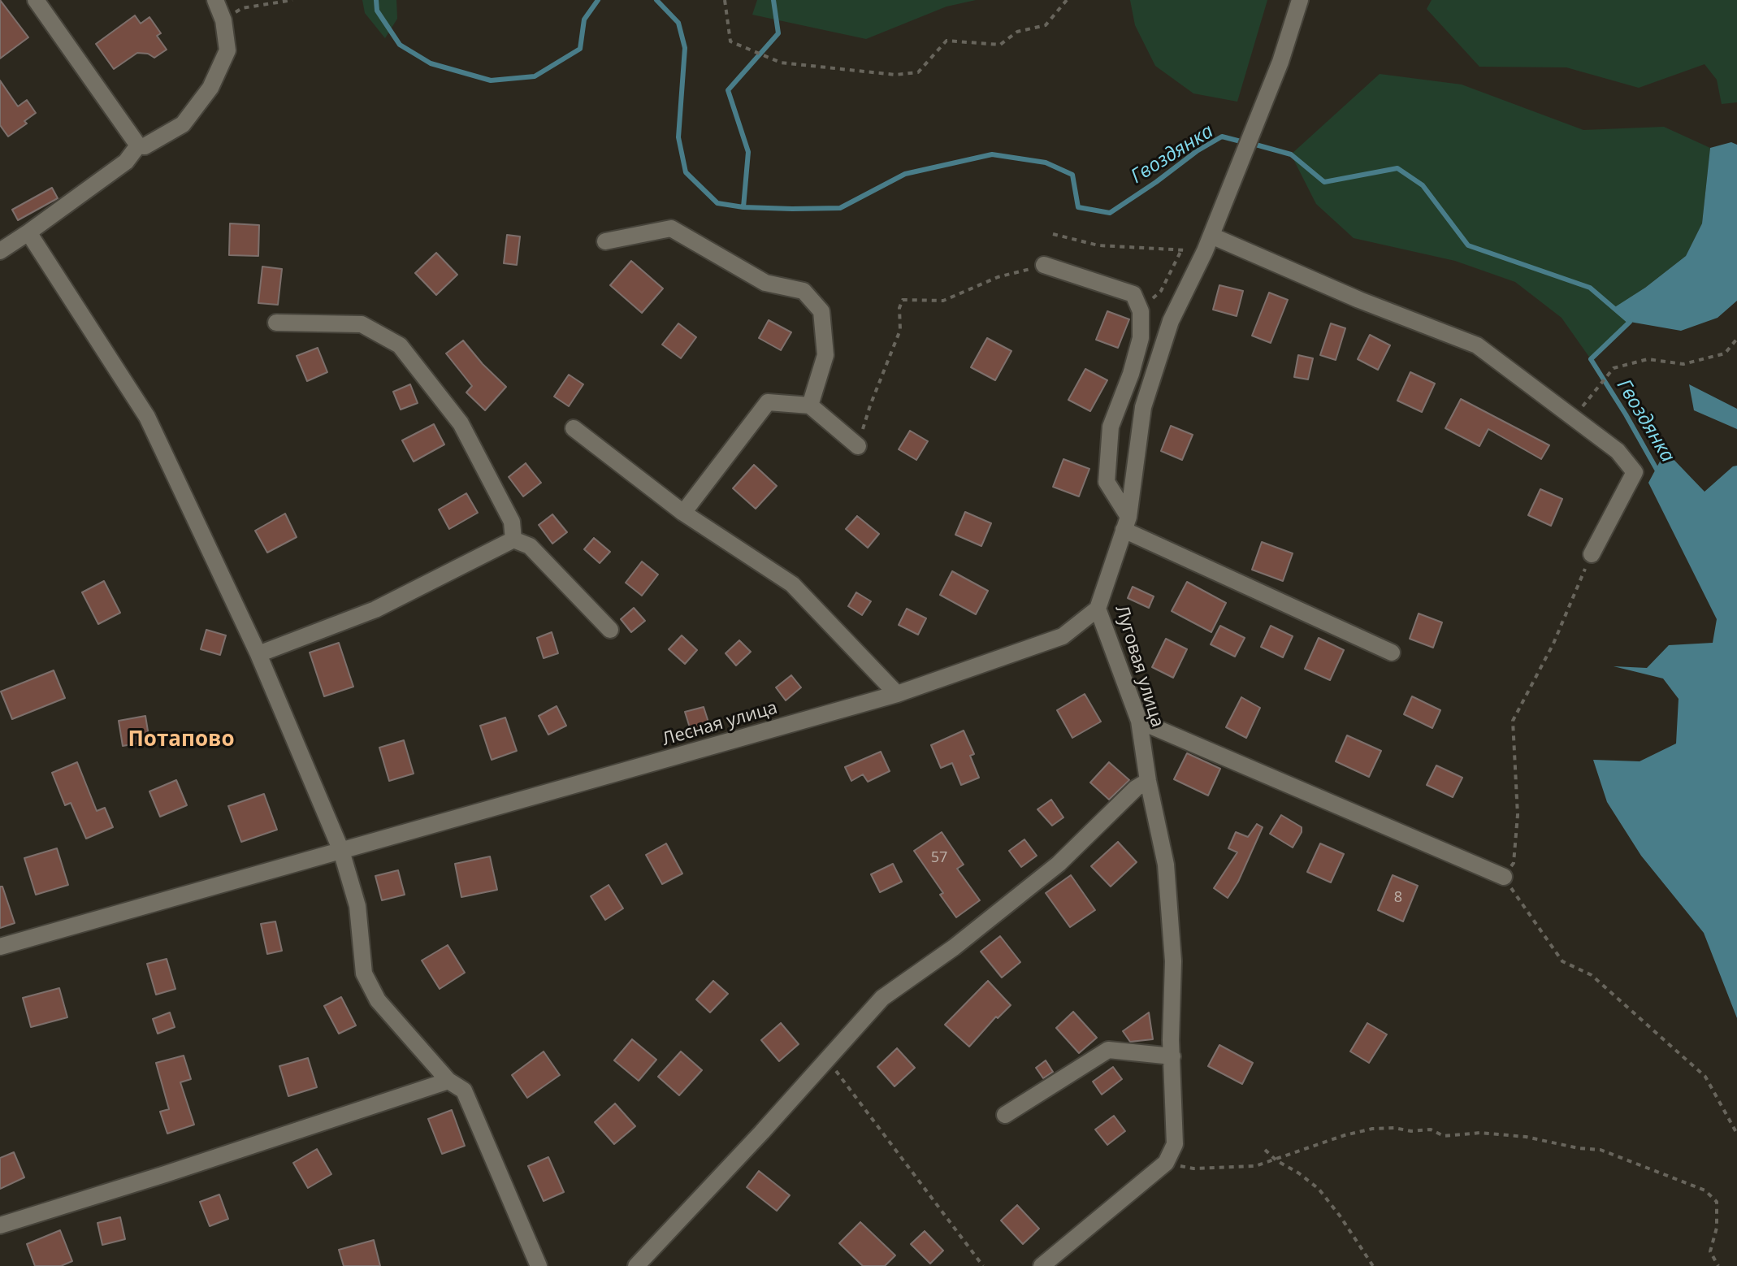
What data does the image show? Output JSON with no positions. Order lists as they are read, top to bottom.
{
  "streets": {
    "street": ["Луговая улица", "Лесная улица"]
  },
  "crossings": [
    ["Луговая улица", "Лесная улица"]
  ],
  "districts": ["Потапово"],
  "water": ["Гвоздянка"],
  "house_numbers": ["57", "8"]
}
